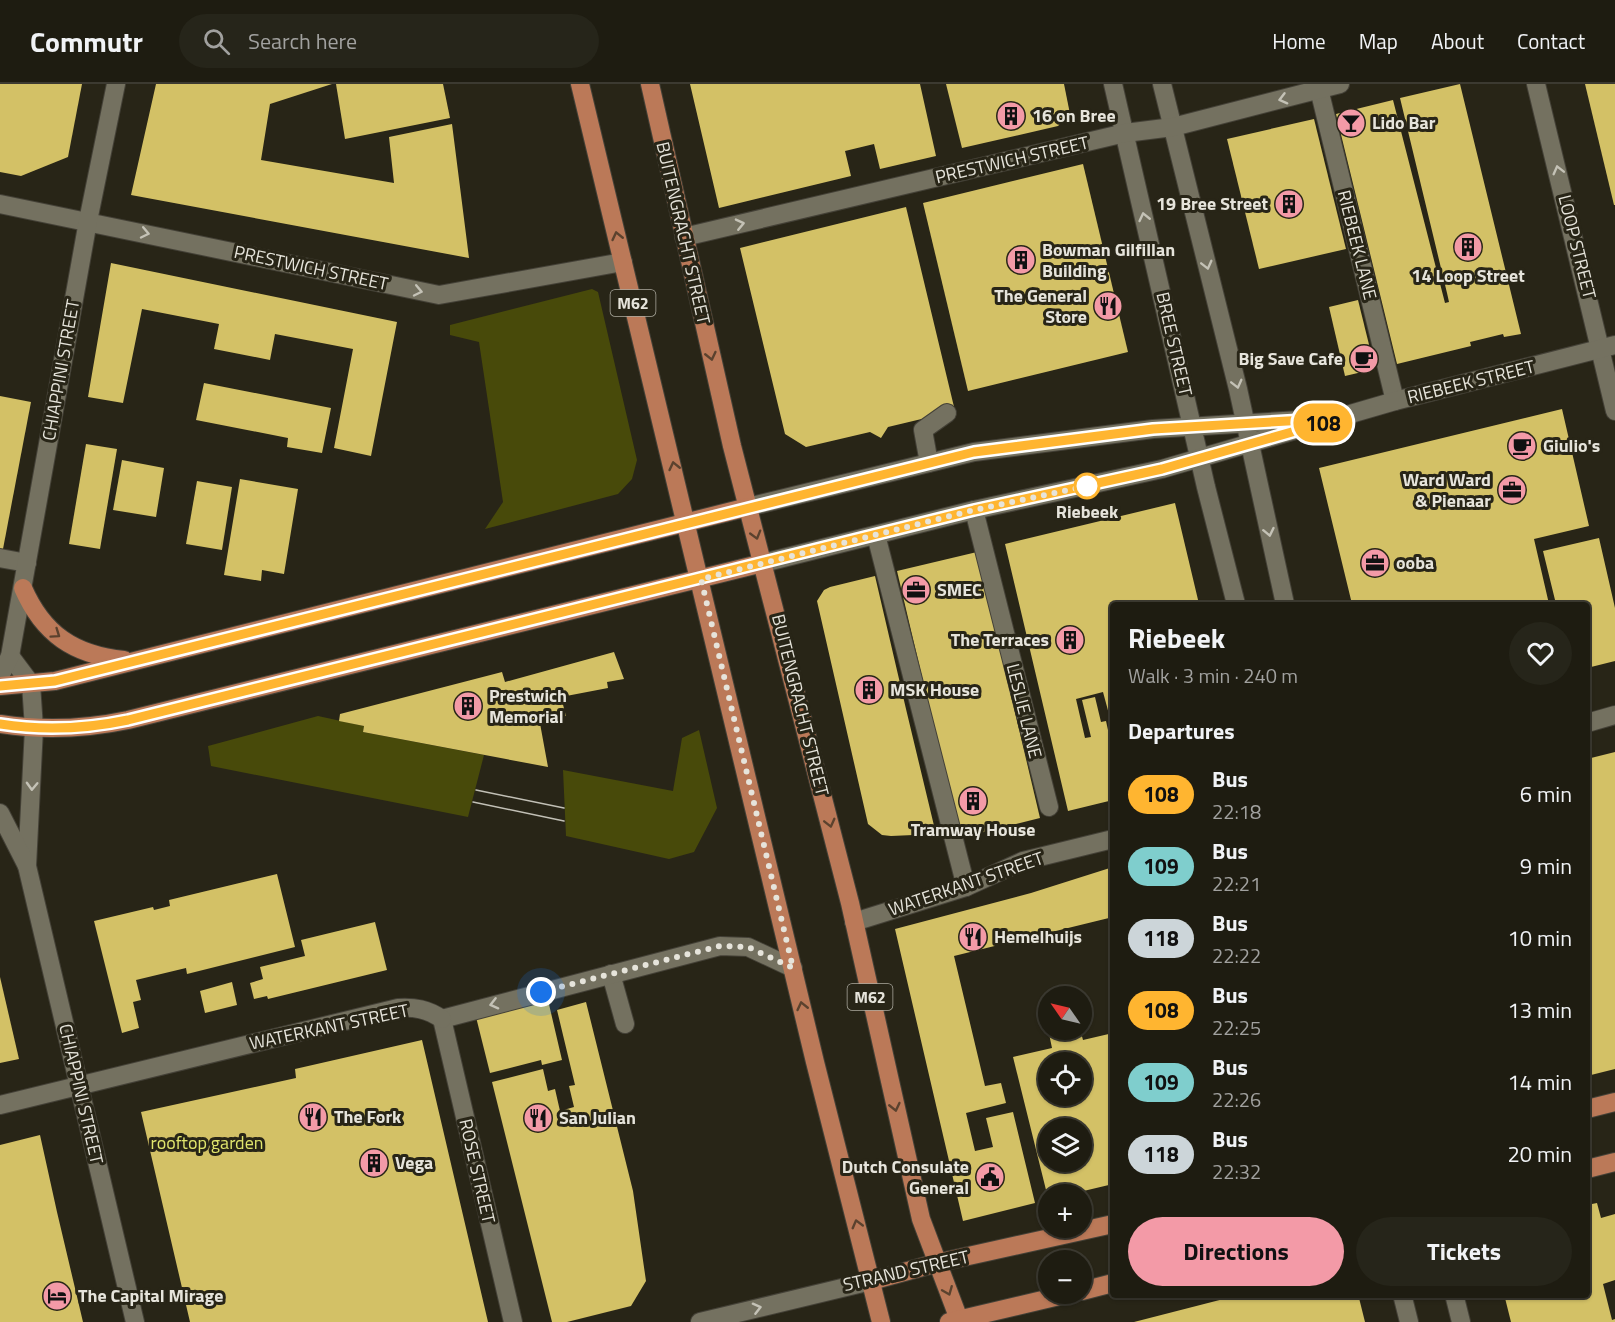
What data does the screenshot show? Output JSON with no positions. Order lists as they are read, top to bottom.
{
  "streets": {
    "main road": [
      "BUITENGRACHT STREET",
      "M62",
      "RIEBEEK STREET",
      "STRAND STREET"
    ],
    "street": [
      "PRESTWICH STREET",
      "RIEBEEK LANE",
      "LOOP STREET",
      "BREE STREET",
      "CHIAPPINI STREET",
      "LESLIE LANE",
      "WATERKANT STREET",
      "ROSE STREET"
    ]
  },
  "crossings": [
    ["PRESTWICH STREET", "BUITENGRACHT STREET"],
    ["PRESTWICH STREET", "RIEBEEK LANE"],
    ["PRESTWICH STREET", "M62"],
    ["PRESTWICH STREET", "BREE STREET"],
    ["PRESTWICH STREET", "CHIAPPINI STREET"],
    ["BUITENGRACHT STREET", "RIEBEEK STREET"],
    ["BUITENGRACHT STREET", "WATERKANT STREET"],
    ["BUITENGRACHT STREET", "STRAND STREET"],
    ["RIEBEEK LANE", "RIEBEEK STREET"],
    ["LOOP STREET", "RIEBEEK STREET"],
    ["M62", "RIEBEEK STREET"],
    ["M62", "STRAND STREET"],
    ["BREE STREET", "RIEBEEK STREET"],
    ["CHIAPPINI STREET", "RIEBEEK STREET"],
    ["CHIAPPINI STREET", "WATERKANT STREET"],
    ["RIEBEEK STREET", "LESLIE LANE"],
    ["WATERKANT STREET", "ROSE STREET"]
  ],
  "one_way": ["LOOP STREET", "STRAND STREET"],
  "parks": ["rooftop garden"],
  "places": {
    "building": [
      "16 on Bree",
      "19 Bree Street",
      "14 Loop Street",
      "Bowman Gilfillan Building",
      "The Terraces",
      "MSK House",
      "Prestwich Memorial",
      "Tramway House",
      "Vega"
    ],
    "bar": ["Lido Bar"],
    "restaurant": [
      "The General Store",
      "Hemelhuijs",
      "The Fork",
      "San Julian"
    ],
    "cafe": ["Big Save Cafe", "Giulio's"],
    "other": ["Riebeek"],
    "office": ["Ward Ward & Pienaar", "ooba", "SMEC"],
    "public building": ["Dutch Consulate General"],
    "hotel": ["The Capital Mirage"]
  },
  "lines": ["bus line 108"],
  "north": "top left",
  "page": {
    "header": "Commutr",
    "search": "Search here",
    "nav": [
      "Home",
      "Map",
      "About",
      "Contact"
    ],
    "on_map": "108",
    "heading": [
      ["Riebeek", "Walk · 3 min · 240 m"],
      "Departures"
    ],
    "list": [
      {
        "mark": "108",
        "name": "Bus",
        "note": "22:18",
        "value": "6 min"
      },
      {
        "mark": "109",
        "name": "Bus",
        "note": "22:21",
        "value": "9 min"
      },
      {
        "mark": "118",
        "name": "Bus",
        "note": "22:22",
        "value": "10 min"
      },
      {
        "mark": "108",
        "name": "Bus",
        "note": "22:25",
        "value": "13 min"
      },
      {
        "mark": "109",
        "name": "Bus",
        "note": "22:26",
        "value": "14 min"
      },
      {
        "mark": "118",
        "name": "Bus",
        "note": "22:32",
        "value": "20 min"
      }
    ],
    "map_buttons": ["+", "−"],
    "buttons": ["Directions", "Tickets"]
  }
}
